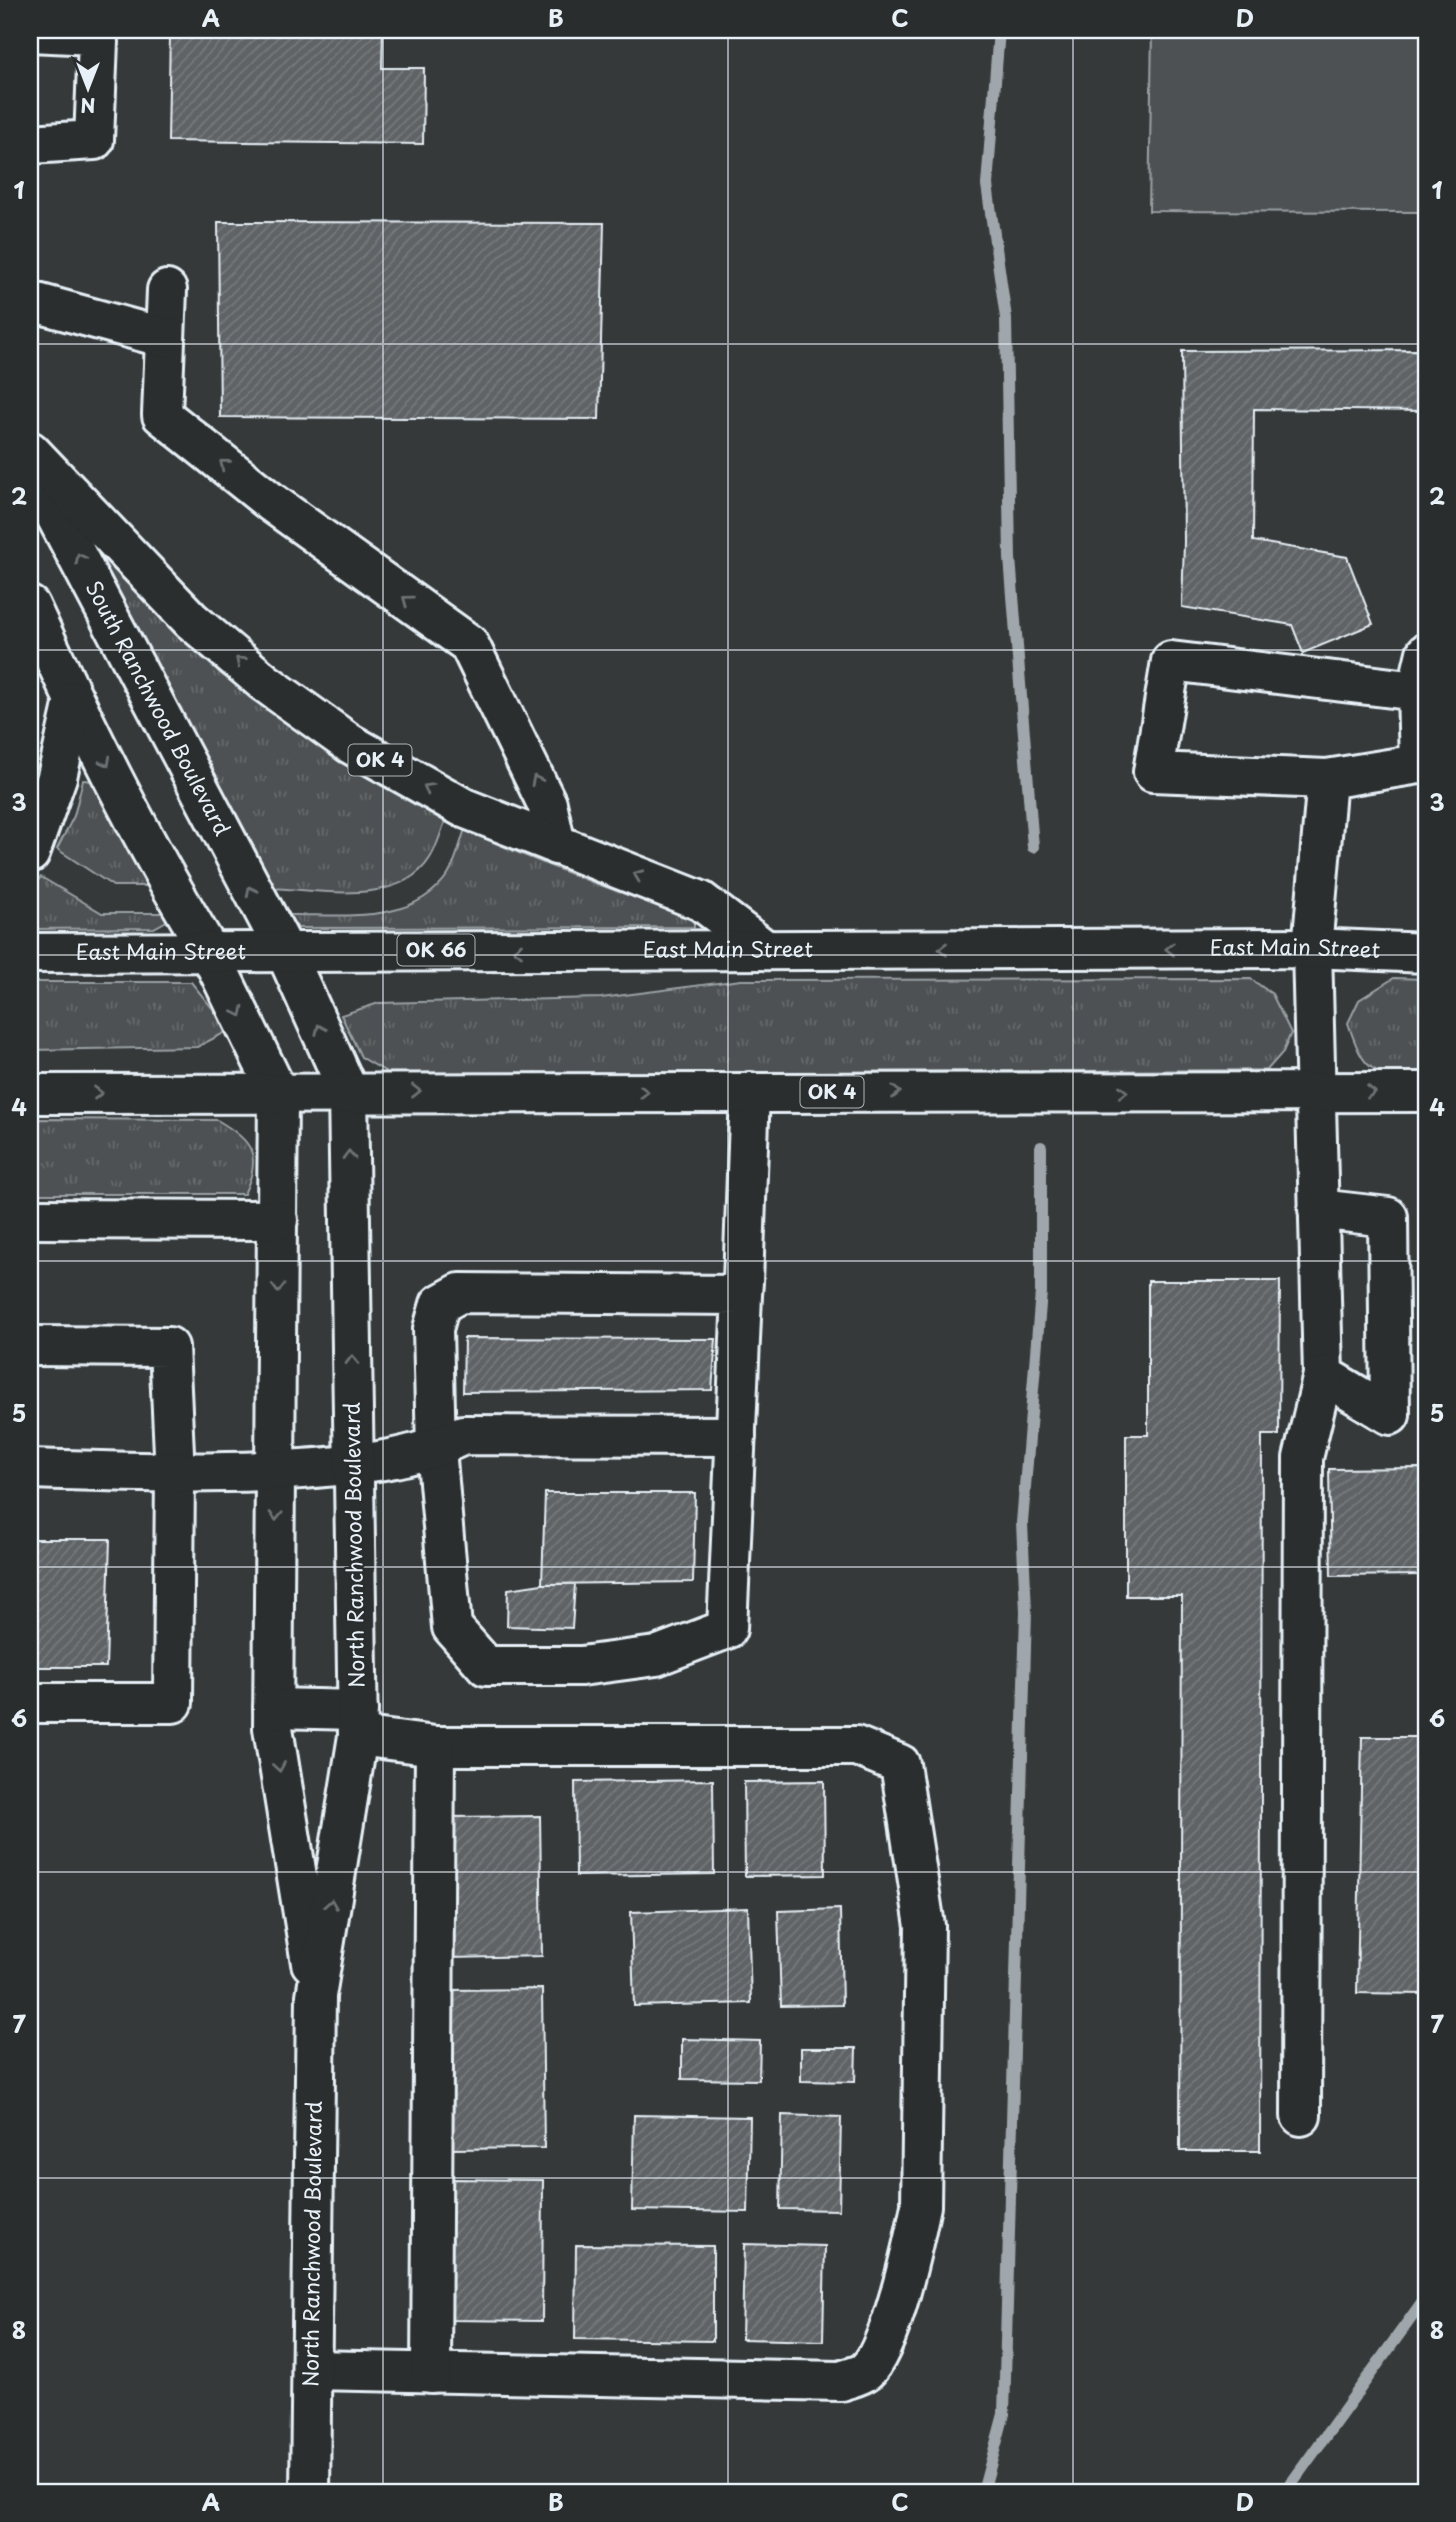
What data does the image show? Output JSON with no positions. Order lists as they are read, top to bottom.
{
  "streets": {
    "main road": [
      "South Ranchwood Boulevard",
      "OK 4",
      "East Main Street",
      "OK 66",
      "North Ranchwood Boulevard"
    ]
  },
  "crossings": [
    ["South Ranchwood Boulevard", "OK 4"],
    ["South Ranchwood Boulevard", "East Main Street"],
    ["South Ranchwood Boulevard", "North Ranchwood Boulevard"],
    ["OK 4", "East Main Street"],
    ["OK 4", "North Ranchwood Boulevard"]
  ],
  "north": "bottom",
  "grid": {
    "columns": [
      "A",
      "B",
      "C",
      "D"
    ],
    "rows": [
      "1",
      "2",
      "3",
      "4",
      "5",
      "6",
      "7",
      "8"
    ]
  }
}
